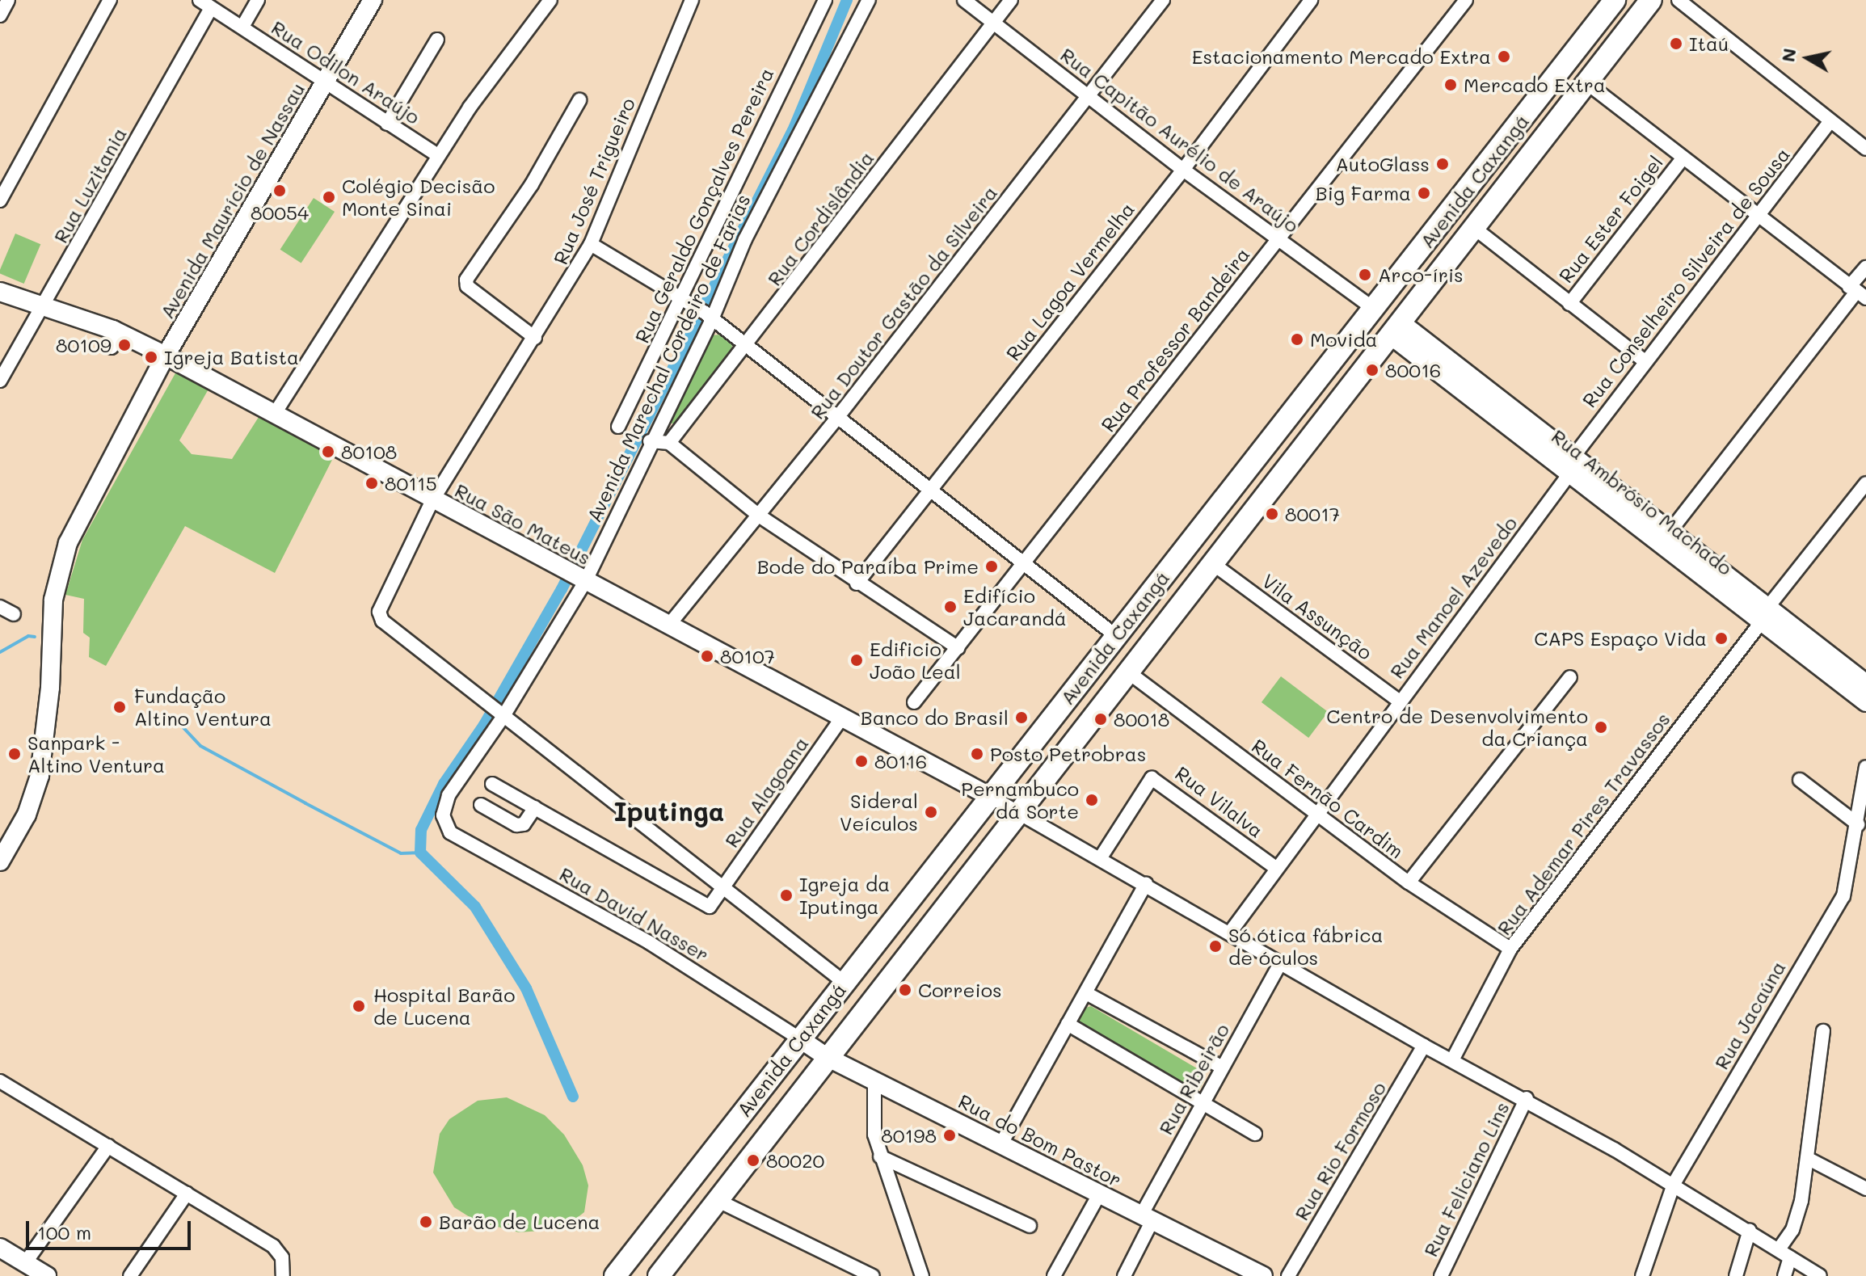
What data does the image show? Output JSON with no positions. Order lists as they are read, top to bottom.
{
  "streets": {
    "main road": ["Avenida Caxangá"],
    "street": [
      "Rua Odilon Araújo",
      "Rua Capitão Aurélio de Araújo",
      "Rua José Trigueiro",
      "Rua Luzitania",
      "Avenida Maurício de Nassau",
      "Rua Geraldo Gonçalves Pereira",
      "Rua Cordislândia",
      "Rua Ester Foigel",
      "Rua Conselheiro Silveira de Sousa",
      "Rua Lagoa Vermelha",
      "Rua Doutor Gastão da Silveira",
      "Rua Professor Bandeira",
      "Avenida Marechal Cordeiro de Farias",
      "Rua Ambrósio Machado",
      "Rua São Mateus",
      "Rua Manoel Azevedo",
      "Vila Assunção",
      "Rua Alagoana",
      "Rua Fernão Cardim",
      "Rua Vilalva",
      "Rua Ademar Pires Travassos",
      "Rua David Nasser",
      "Rua Jacaúna",
      "Rua Ribeirão",
      "Rua do Bom Pastor",
      "Rua Rio Formoso",
      "Rua Feliciano Lins"
    ]
  },
  "crossings": [
    ["Rua Odilon Araújo", "Rua Luzitania"],
    ["Rua Odilon Araújo", "Avenida Maurício de Nassau"],
    ["Rua Capitão Aurélio de Araújo", "Avenida Caxangá"],
    ["Rua Capitão Aurélio de Araújo", "Rua Cordislândia"],
    ["Rua Capitão Aurélio de Araújo", "Rua Lagoa Vermelha"],
    ["Rua Capitão Aurélio de Araújo", "Rua Doutor Gastão da Silveira"],
    ["Rua Capitão Aurélio de Araújo", "Rua Professor Bandeira"],
    ["Rua José Trigueiro", "Avenida Marechal Cordeiro de Farias"],
    ["Rua José Trigueiro", "Rua São Mateus"],
    ["Avenida Caxangá", "Rua Ambrósio Machado"],
    ["Avenida Caxangá", "Rua São Mateus"],
    ["Avenida Caxangá", "Vila Assunção"],
    ["Avenida Caxangá", "Rua Fernão Cardim"],
    ["Avenida Caxangá", "Rua David Nasser"],
    ["Avenida Caxangá", "Rua do Bom Pastor"],
    ["Rua Luzitania", "Rua São Mateus"],
    ["Avenida Maurício de Nassau", "Rua São Mateus"],
    ["Rua Conselheiro Silveira de Sousa", "Rua Ambrósio Machado"],
    ["Rua Conselheiro Silveira de Sousa", "Rua Manoel Azevedo"],
    ["Rua Doutor Gastão da Silveira", "Rua São Mateus"],
    ["Avenida Marechal Cordeiro de Farias", "Rua São Mateus"],
    ["Avenida Marechal Cordeiro de Farias", "Rua David Nasser"],
    ["Rua Ambrósio Machado", "Rua Manoel Azevedo"],
    ["Rua Ambrósio Machado", "Rua Ademar Pires Travassos"],
    ["Rua São Mateus", "Rua Manoel Azevedo"],
    ["Rua São Mateus", "Rua Alagoana"],
    ["Rua São Mateus", "Rua Vilalva"],
    ["Rua São Mateus", "Rua Ademar Pires Travassos"],
    ["Rua São Mateus", "Rua Jacaúna"],
    ["Rua São Mateus", "Rua Ribeirão"],
    ["Rua São Mateus", "Rua Rio Formoso"],
    ["Rua São Mateus", "Rua Feliciano Lins"],
    ["Rua Manoel Azevedo", "Vila Assunção"],
    ["Rua Manoel Azevedo", "Rua Fernão Cardim"],
    ["Rua Manoel Azevedo", "Rua Vilalva"],
    ["Rua Fernão Cardim", "Rua Ademar Pires Travassos"],
    ["Rua David Nasser", "Rua do Bom Pastor"],
    ["Rua Ribeirão", "Rua do Bom Pastor"]
  ],
  "districts": ["Iputinga"],
  "places": [
    "Itaú",
    "Estacionamento Mercado Extra",
    "Mercado Extra",
    "AutoGlass",
    "80054",
    "Big Farma",
    "Colégio Decisão Monte Sinai",
    "Arco-íris",
    "Movida",
    "80109",
    "Igreja Batista",
    "80016",
    "80108",
    "80115",
    "80017",
    "Bode do Paraíba Prime",
    "Edifício Jacarandá",
    "CAPS Espaço Vida",
    "80107",
    "Edificio João Leal",
    "Fundação Altino Ventura",
    "Banco do Brasil",
    "80018",
    "Centro de Desenvolvimento da Criança",
    "Sanpark - Altino Ventura",
    "Posto Petrobras",
    "80116",
    "Pernambuco dá Sorte",
    "Sideral Veículos",
    "Igreja da Iputinga",
    "Só ótica fábrica de óculos",
    "Correios",
    "Hospital Barão de Lucena",
    "80198",
    "80020",
    "Barão de Lucena"
  ],
  "scale_bar": "100 m",
  "north": "left"
}
